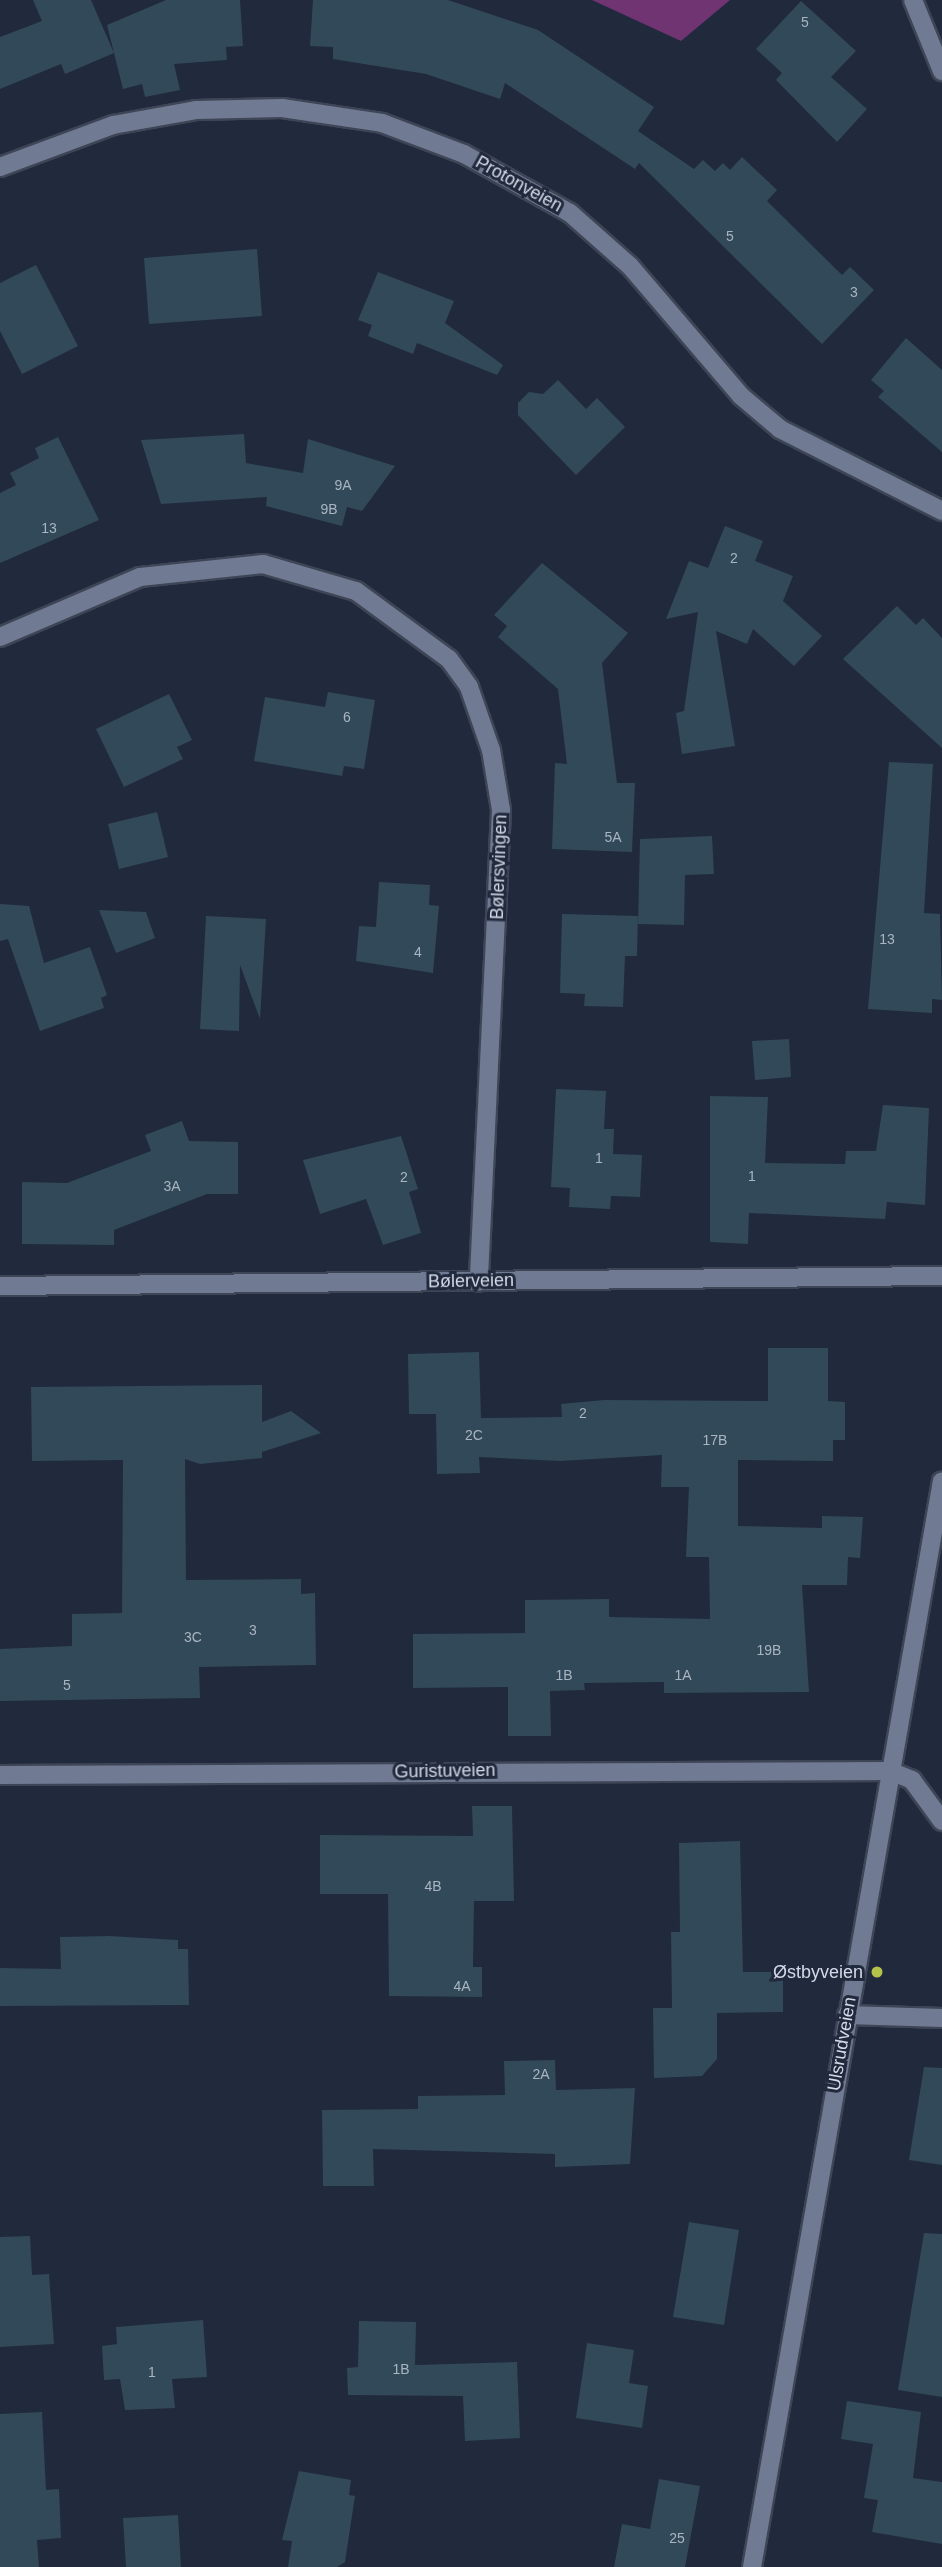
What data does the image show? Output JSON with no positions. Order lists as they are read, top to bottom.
{
  "streets": {
    "street": [
      "Protonveien",
      "Bølersvingen",
      "Bølerveien",
      "Guristuveien",
      "Ulsrudveien"
    ]
  },
  "crossings": [
    ["Bølersvingen", "Bølerveien"],
    ["Guristuveien", "Ulsrudveien"]
  ],
  "places": ["Østbyveien"],
  "house_numbers": [
    "5",
    "5",
    "3",
    "9A",
    "9B",
    "13",
    "2",
    "6",
    "5A",
    "13",
    "4",
    "1",
    "1",
    "2",
    "3A",
    "2",
    "2C",
    "17B",
    "3",
    "3C",
    "19B",
    "1B",
    "1A",
    "5",
    "4B",
    "4A",
    "2A",
    "1B",
    "1",
    "25"
  ]
}
